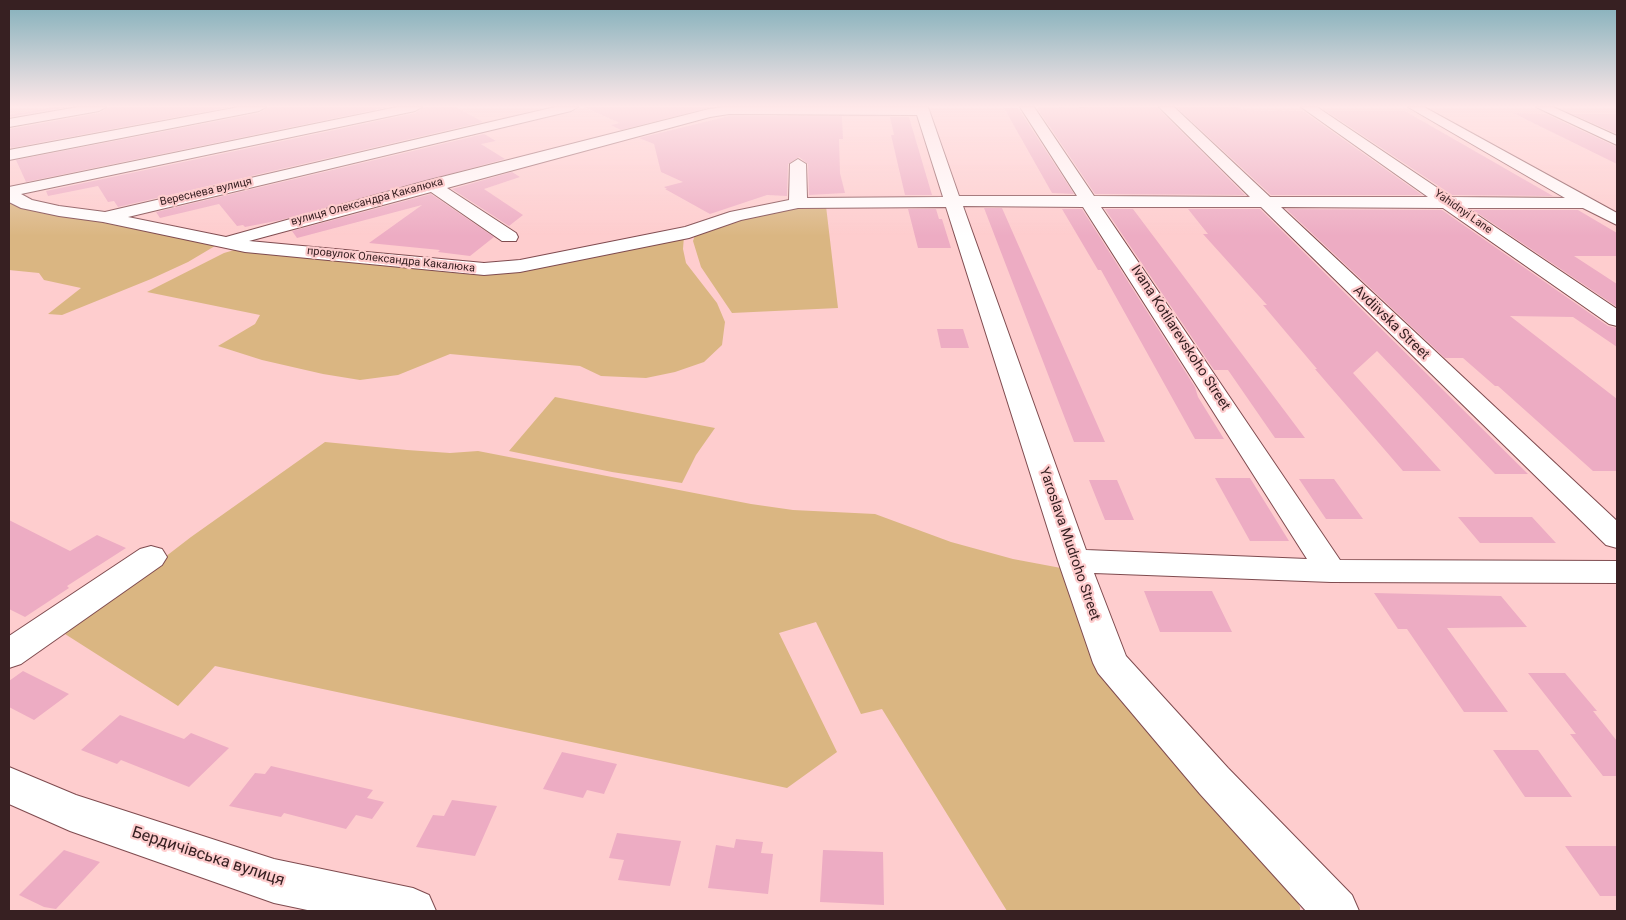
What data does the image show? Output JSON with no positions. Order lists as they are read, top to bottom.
{
  "streets": {
    "street": [
      "Вереснева вулиця",
      "вулиця Олександра Какалюка",
      "Yahidnyi Lane",
      "провулок Олександра Какалюка",
      "Avdiivska Street",
      "Ivana Kotliarevskoho Street",
      "Yaroslava Mudroho Street",
      "Бердичівська вулиця"
    ]
  },
  "crossings": [
    ["Вереснева вулиця", "провулок Олександра Какалюка"],
    ["вулиця Олександра Какалюка", "провулок Олександра Какалюка"],
    ["Yahidnyi Lane", "провулок Олександра Какалюка"],
    ["провулок Олександра Какалюка", "Avdiivska Street"],
    ["провулок Олександра Какалюка", "Ivana Kotliarevskoho Street"],
    ["провулок Олександра Какалюка", "Yaroslava Mudroho Street"]
  ]
}
